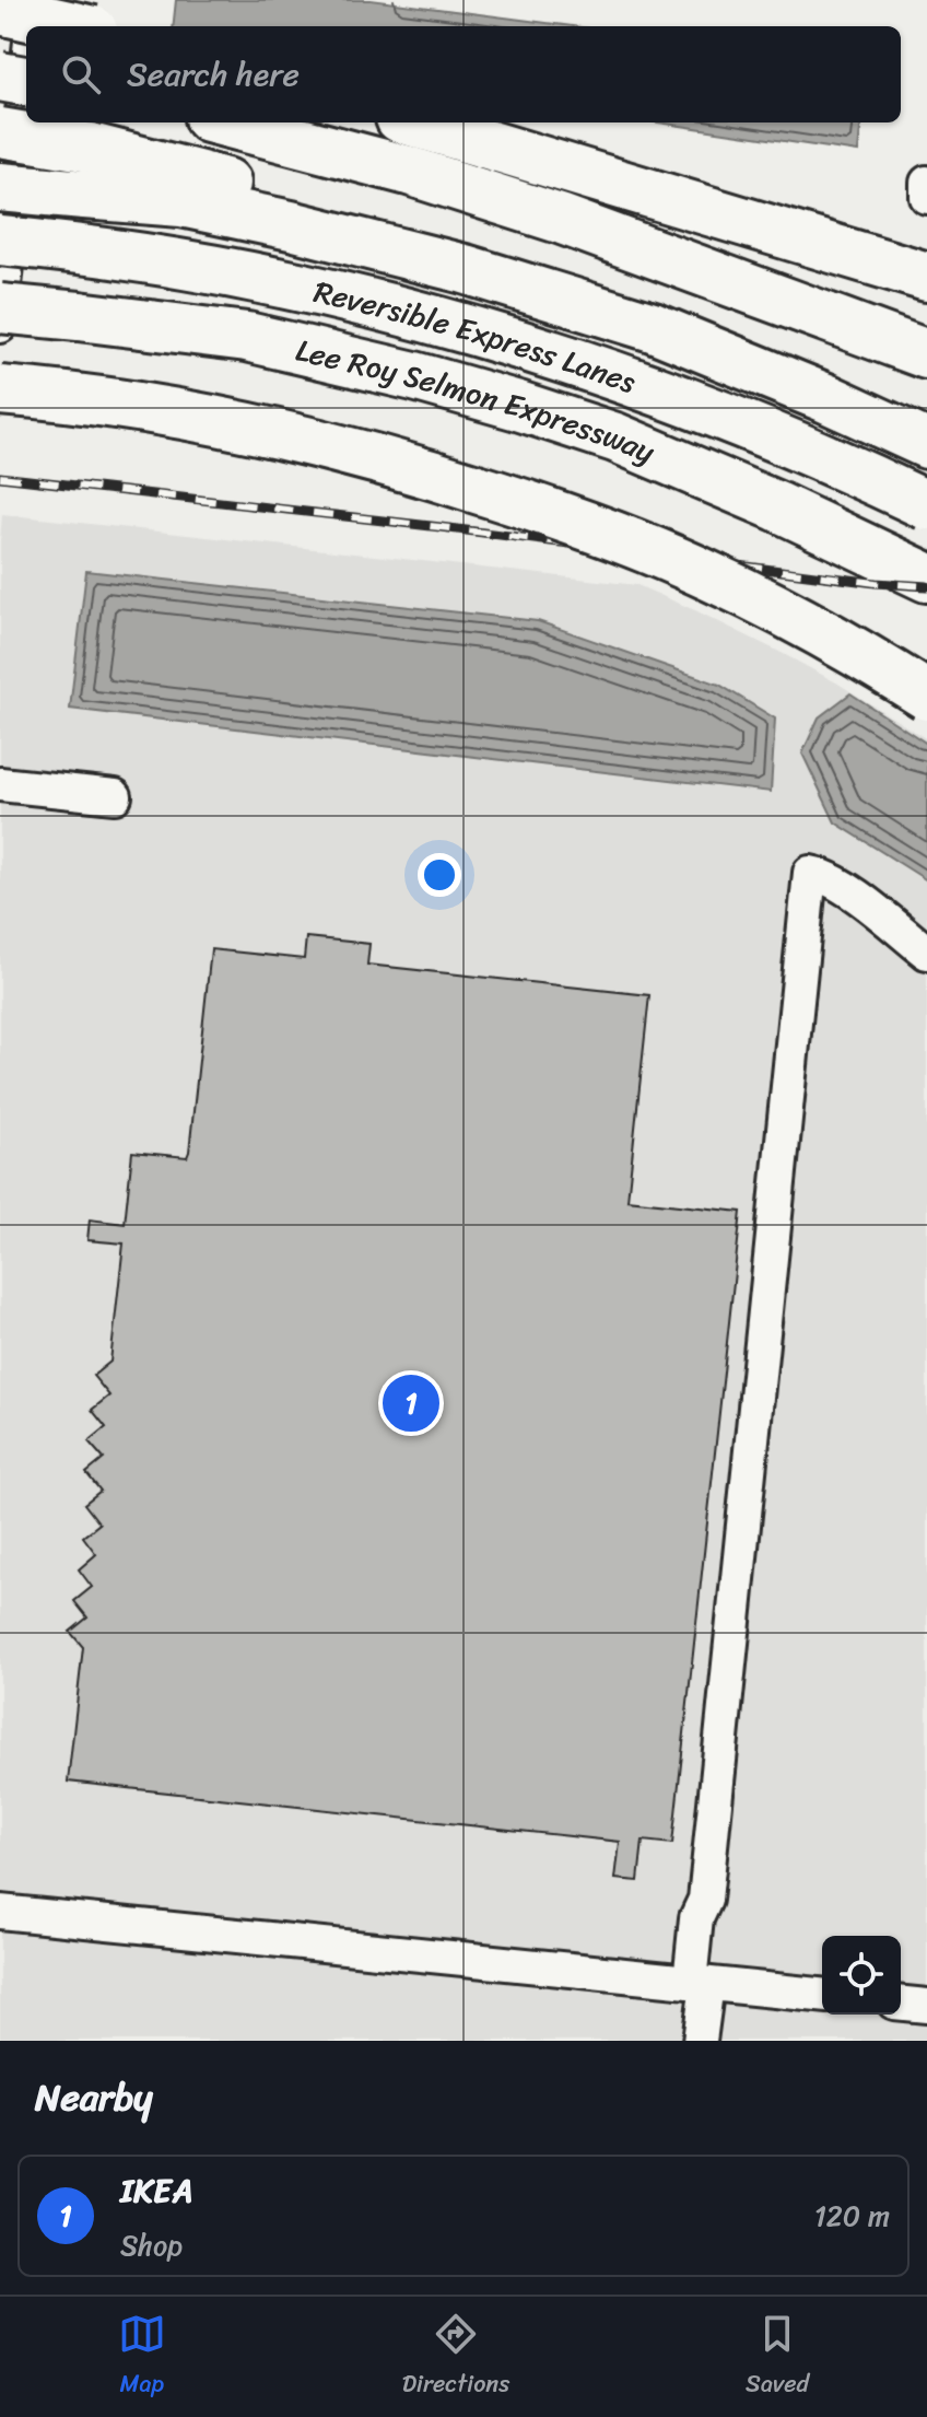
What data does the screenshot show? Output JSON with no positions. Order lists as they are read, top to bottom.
{
  "streets": {
    "highway": ["Reversible Express Lanes", "Lee Roy Selmon Expressway"]
  },
  "page": {
    "search": "Search here",
    "pins": "1",
    "heading": "Nearby",
    "list": [
      {
        "mark": "1",
        "name": "IKEA",
        "note": "Shop",
        "value": "120 m"
      }
    ],
    "nav": ["Map", "Directions", "Saved"]
  }
}
